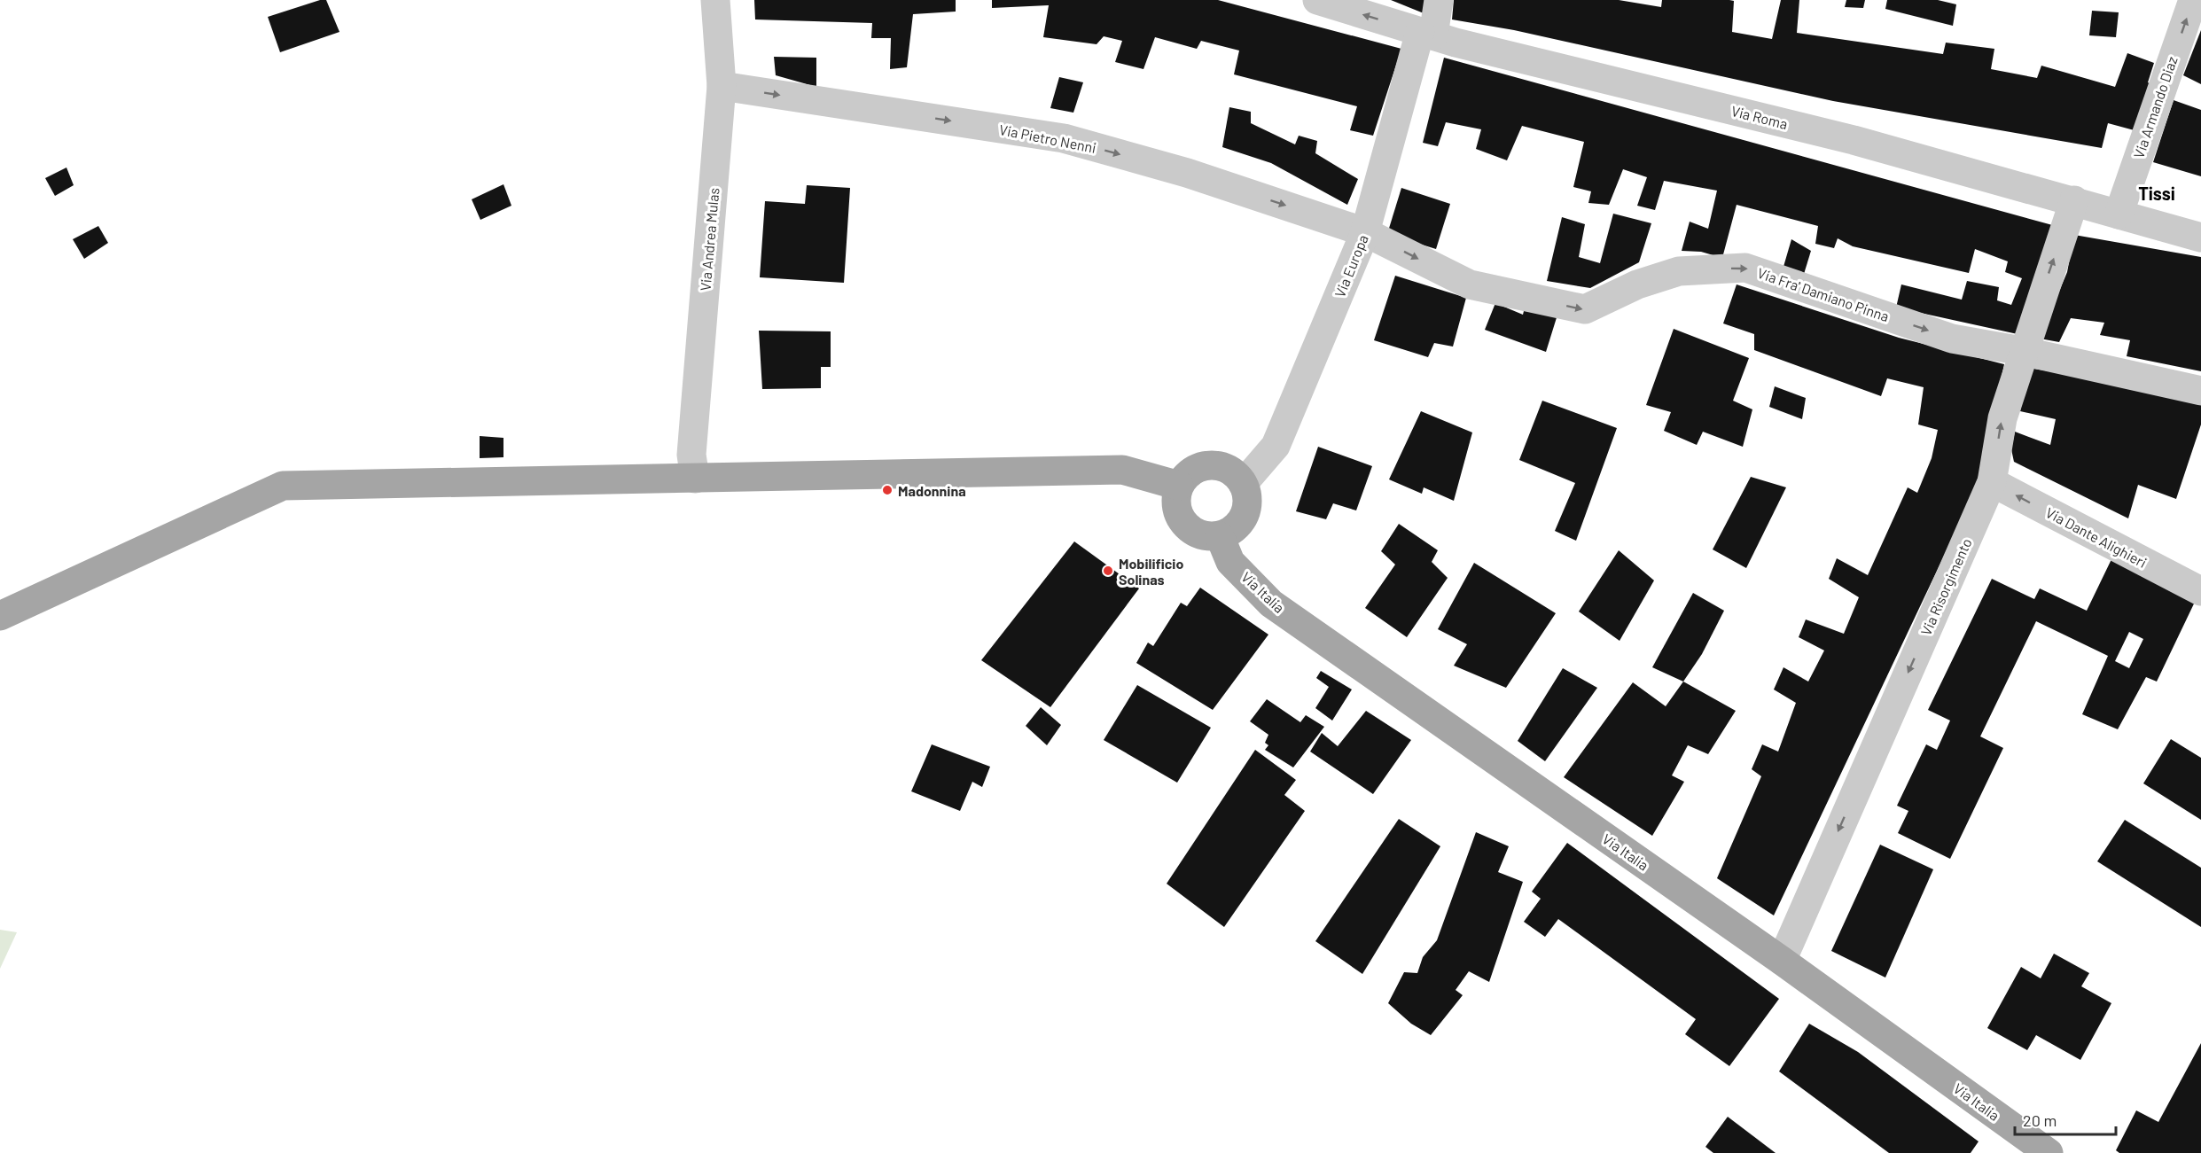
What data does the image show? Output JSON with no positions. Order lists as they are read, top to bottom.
{
  "streets": {
    "main road": ["Via Italia"],
    "street": [
      "Via Armando Diaz",
      "Via Roma",
      "Via Pietro Nenni",
      "Via Andrea Mulas",
      "Via Europa",
      "Via Fra' Damiano Pinna",
      "Via Dante Alighieri",
      "Via Risorgimento"
    ]
  },
  "crossings": [
    ["Via Armando Diaz", "Via Roma"],
    ["Via Roma", "Via Europa"],
    ["Via Roma", "Via Risorgimento"],
    ["Via Pietro Nenni", "Via Andrea Mulas"],
    ["Via Pietro Nenni", "Via Europa"],
    ["Via Pietro Nenni", "Via Fra' Damiano Pinna"],
    ["Via Europa", "Via Fra' Damiano Pinna"],
    ["Via Europa", "Via Italia"],
    ["Via Fra' Damiano Pinna", "Via Risorgimento"],
    ["Via Dante Alighieri", "Via Risorgimento"],
    ["Via Risorgimento", "Via Italia"]
  ],
  "one_way": [
    "Via Armando Diaz",
    "Via Pietro Nenni",
    "Via Fra' Damiano Pinna",
    "Via Dante Alighieri"
  ],
  "districts": ["Tissi"],
  "places": ["Madonnina", "Mobilificio Solinas"],
  "scale_bar": "20 m"
}
